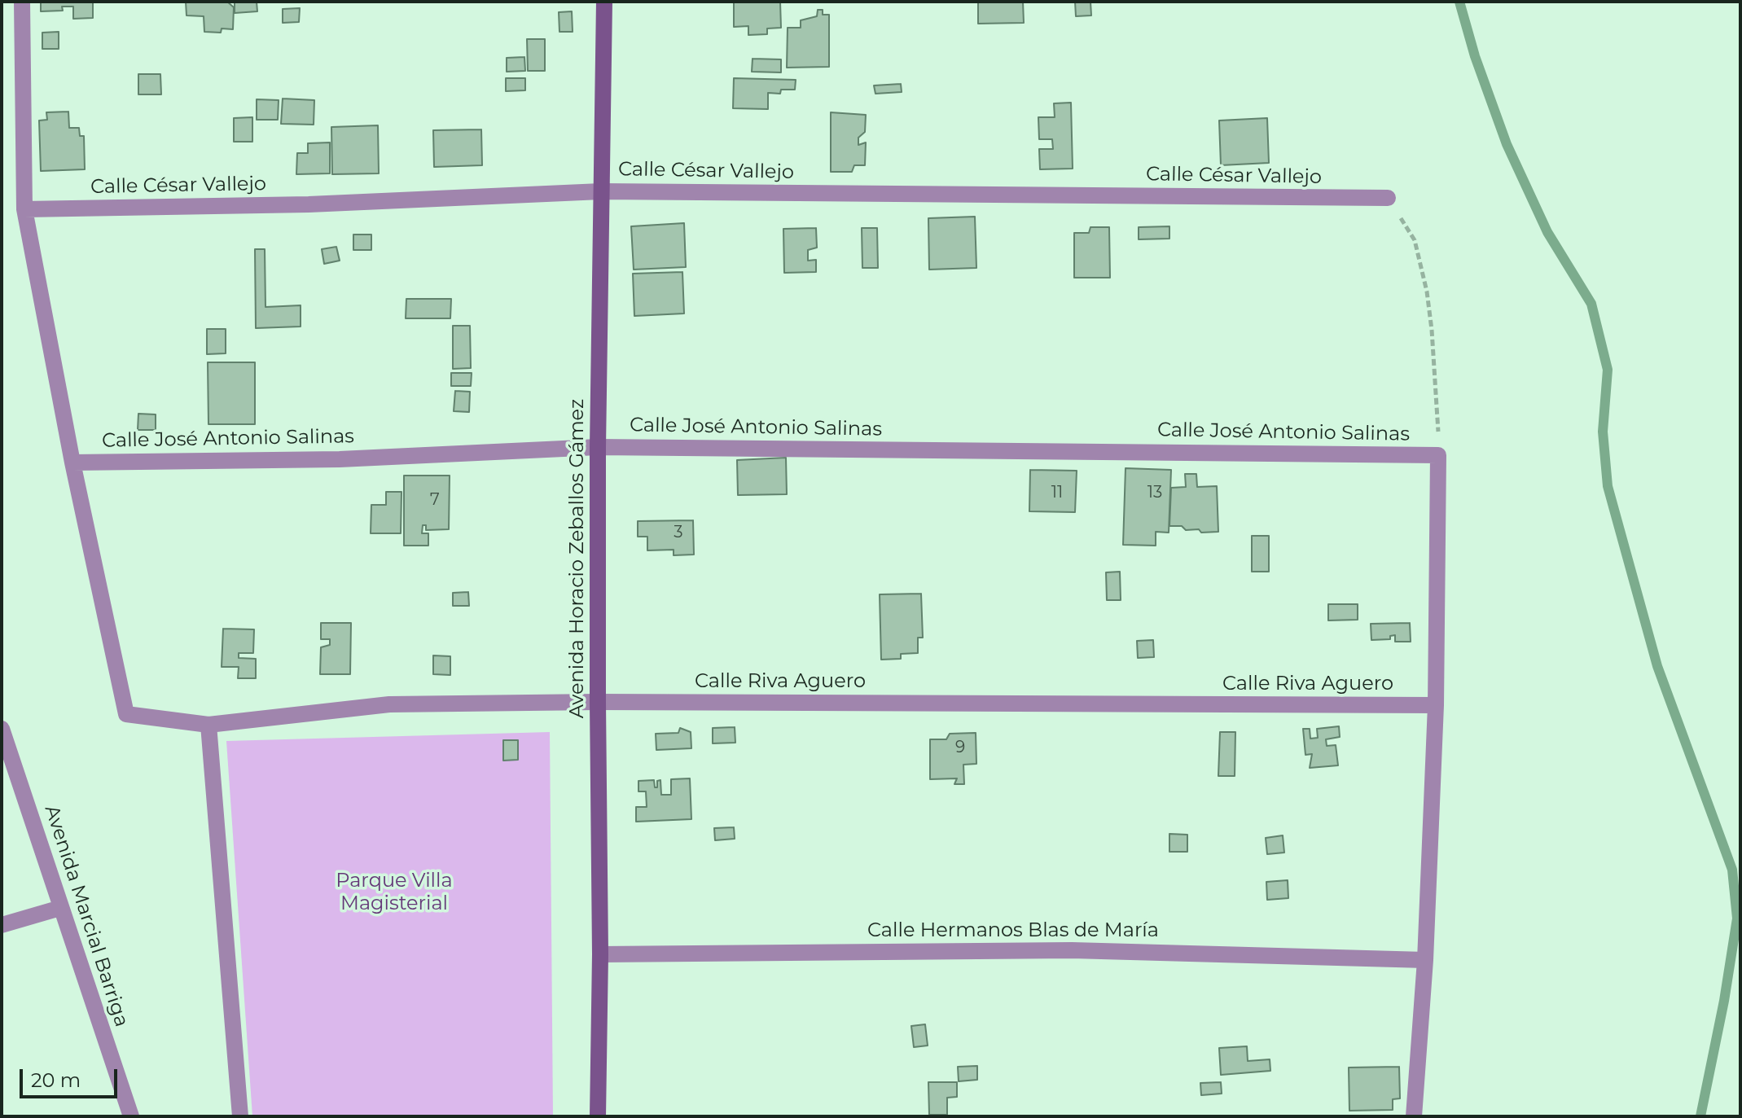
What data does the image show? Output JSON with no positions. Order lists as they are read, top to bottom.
{
  "streets": {
    "main road": ["Avenida Horacio Zeballos Gámez"],
    "street": [
      "Calle César Vallejo",
      "Calle José Antonio Salinas",
      "Calle Riva Aguero",
      "Avenida Marcial Barriga",
      "Calle Hermanos Blas de María"
    ]
  },
  "crossings": [
    ["Calle César Vallejo", "Avenida Horacio Zeballos Gámez"],
    ["Calle José Antonio Salinas", "Avenida Horacio Zeballos Gámez"],
    ["Calle José Antonio Salinas", "Calle Riva Aguero"],
    ["Avenida Horacio Zeballos Gámez", "Calle Riva Aguero"],
    ["Avenida Horacio Zeballos Gámez", "Calle Hermanos Blas de María"]
  ],
  "parks": ["Parque Villa Magisterial"],
  "house_numbers": [
    "11",
    "13",
    "7",
    "3",
    "9"
  ],
  "scale_bar": "20 m"
}
